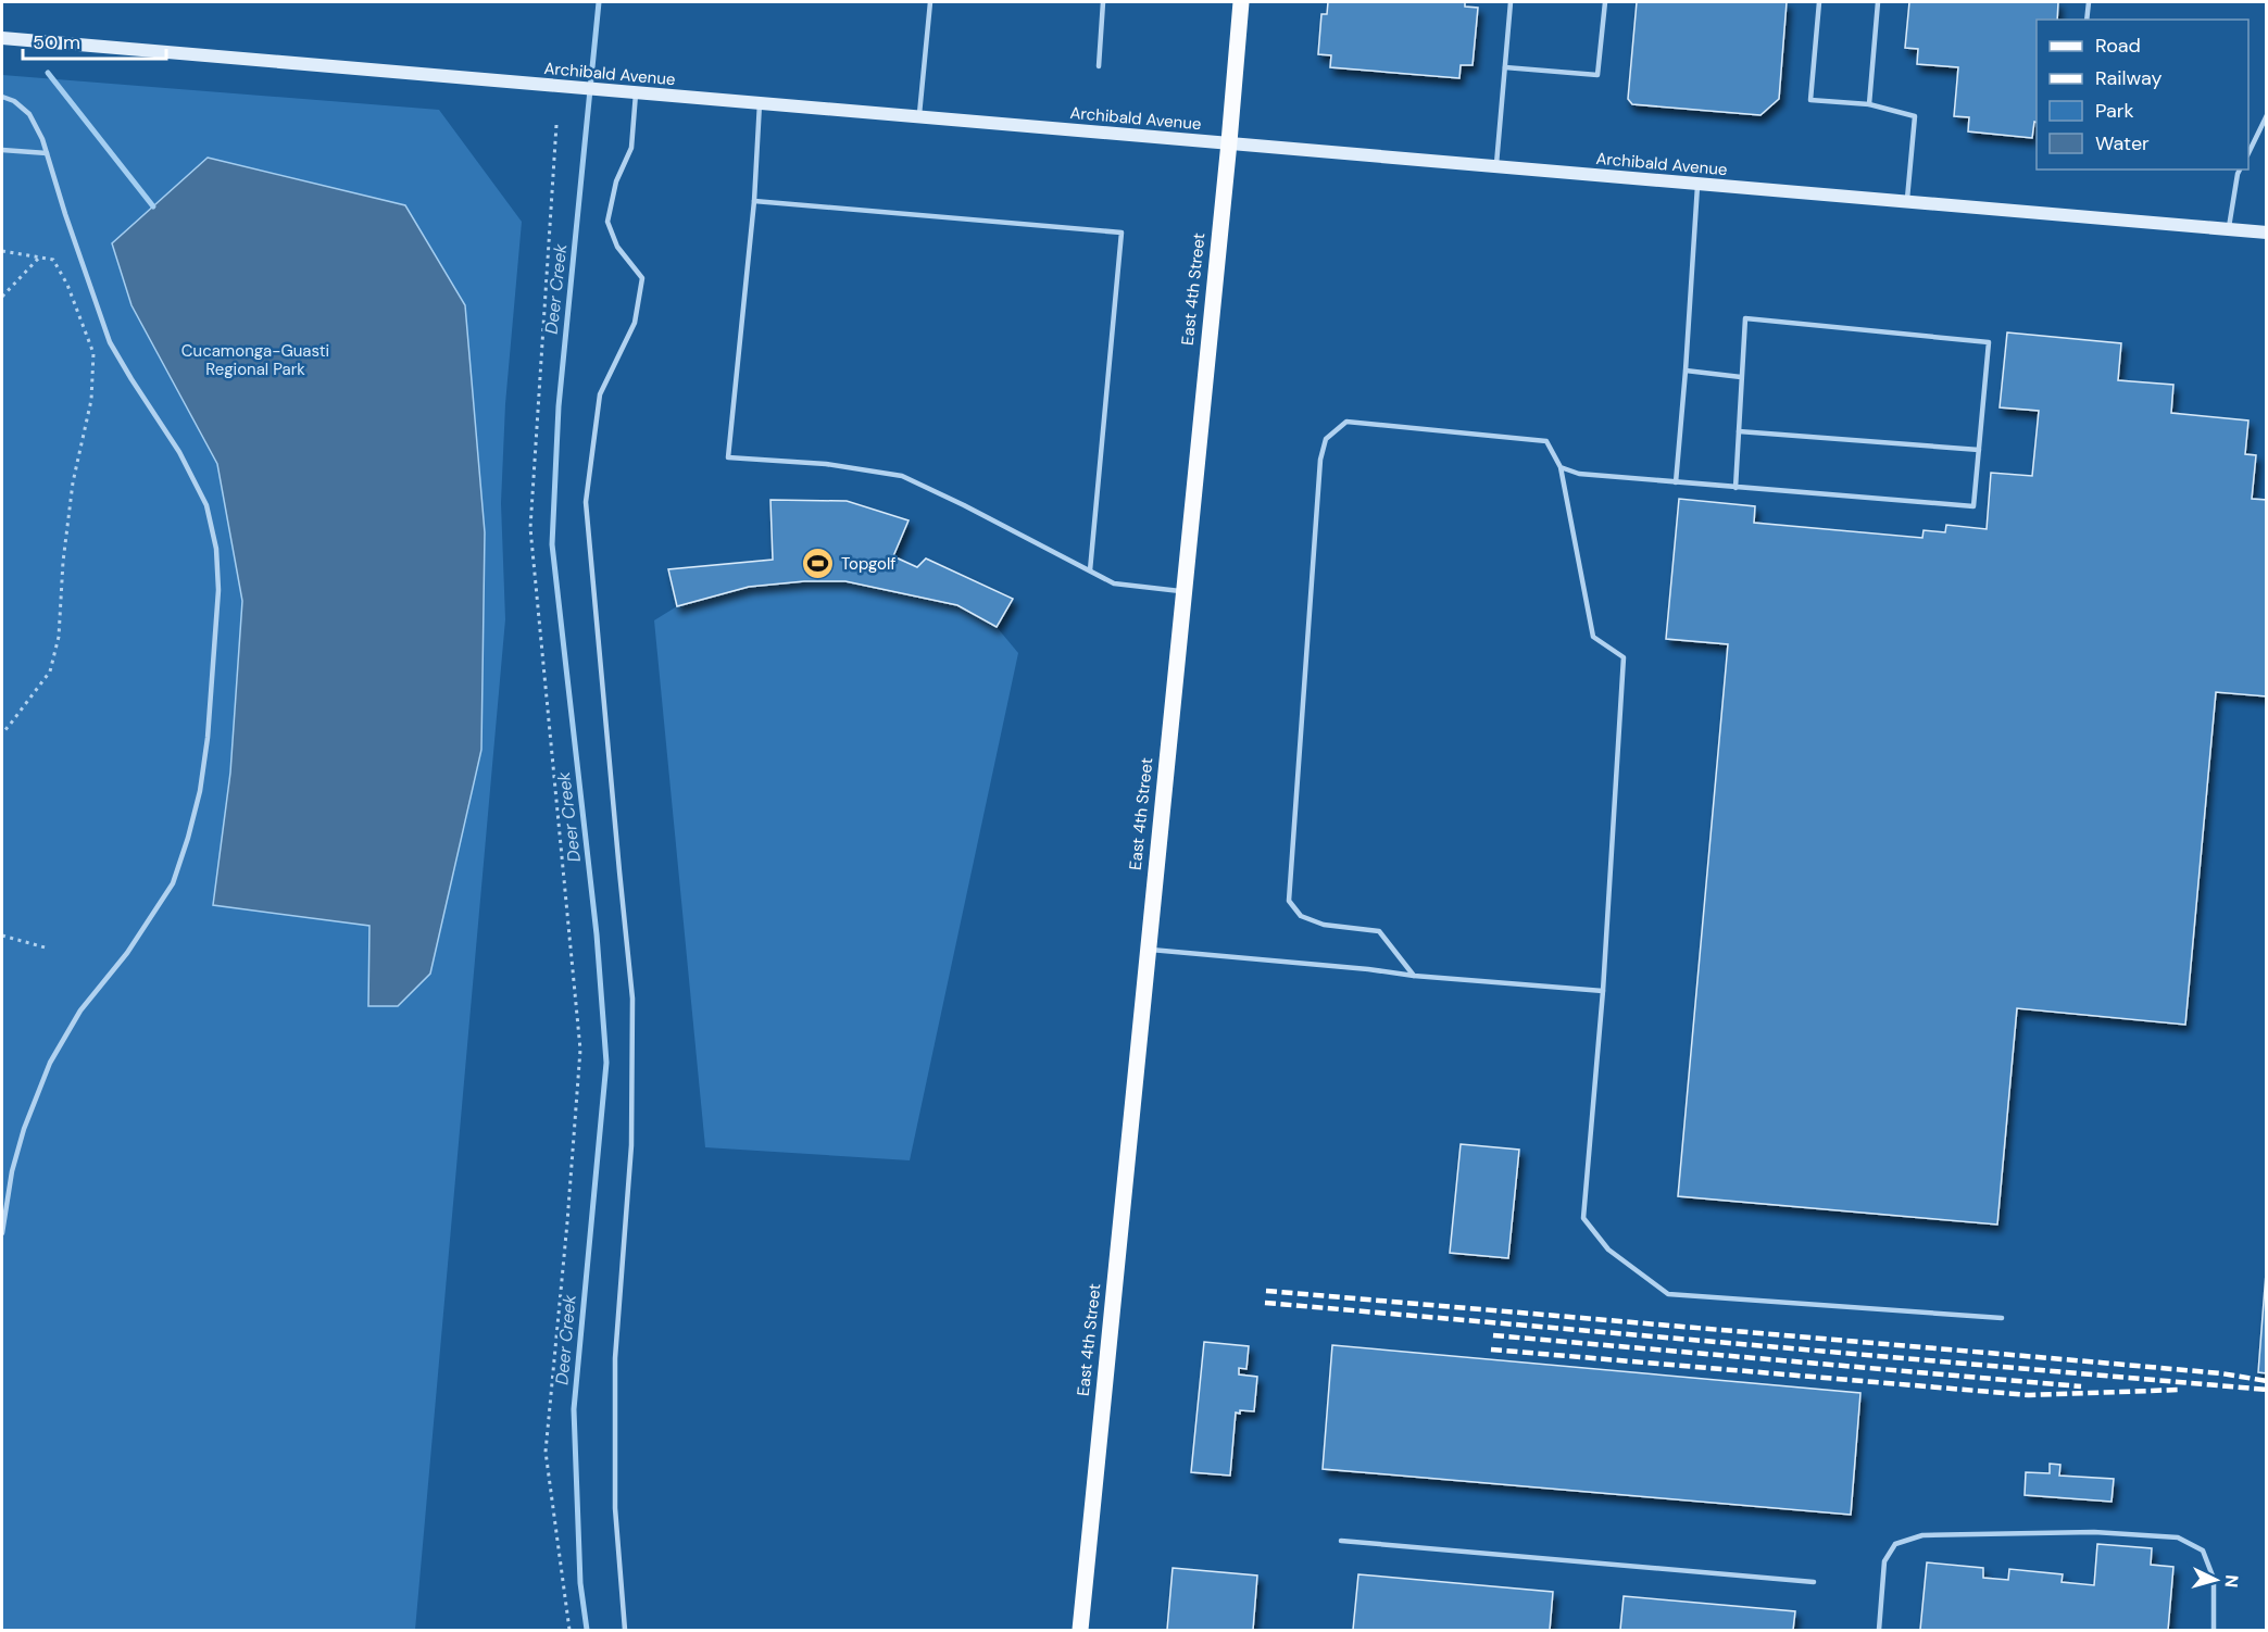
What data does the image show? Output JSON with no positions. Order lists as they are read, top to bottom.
{
  "streets": {
    "main road": ["Archibald Avenue", "East 4th Street"]
  },
  "crossings": [
    ["Archibald Avenue", "East 4th Street"]
  ],
  "water": ["Deer Creek"],
  "parks": ["Cucamonga-Guasti Regional Park"],
  "places": {
    "sports": ["Topgolf"]
  },
  "legend": [
    "Road",
    "Railway",
    "Park",
    "Water"
  ],
  "scale_bar": "50 m",
  "north": "right"
}
